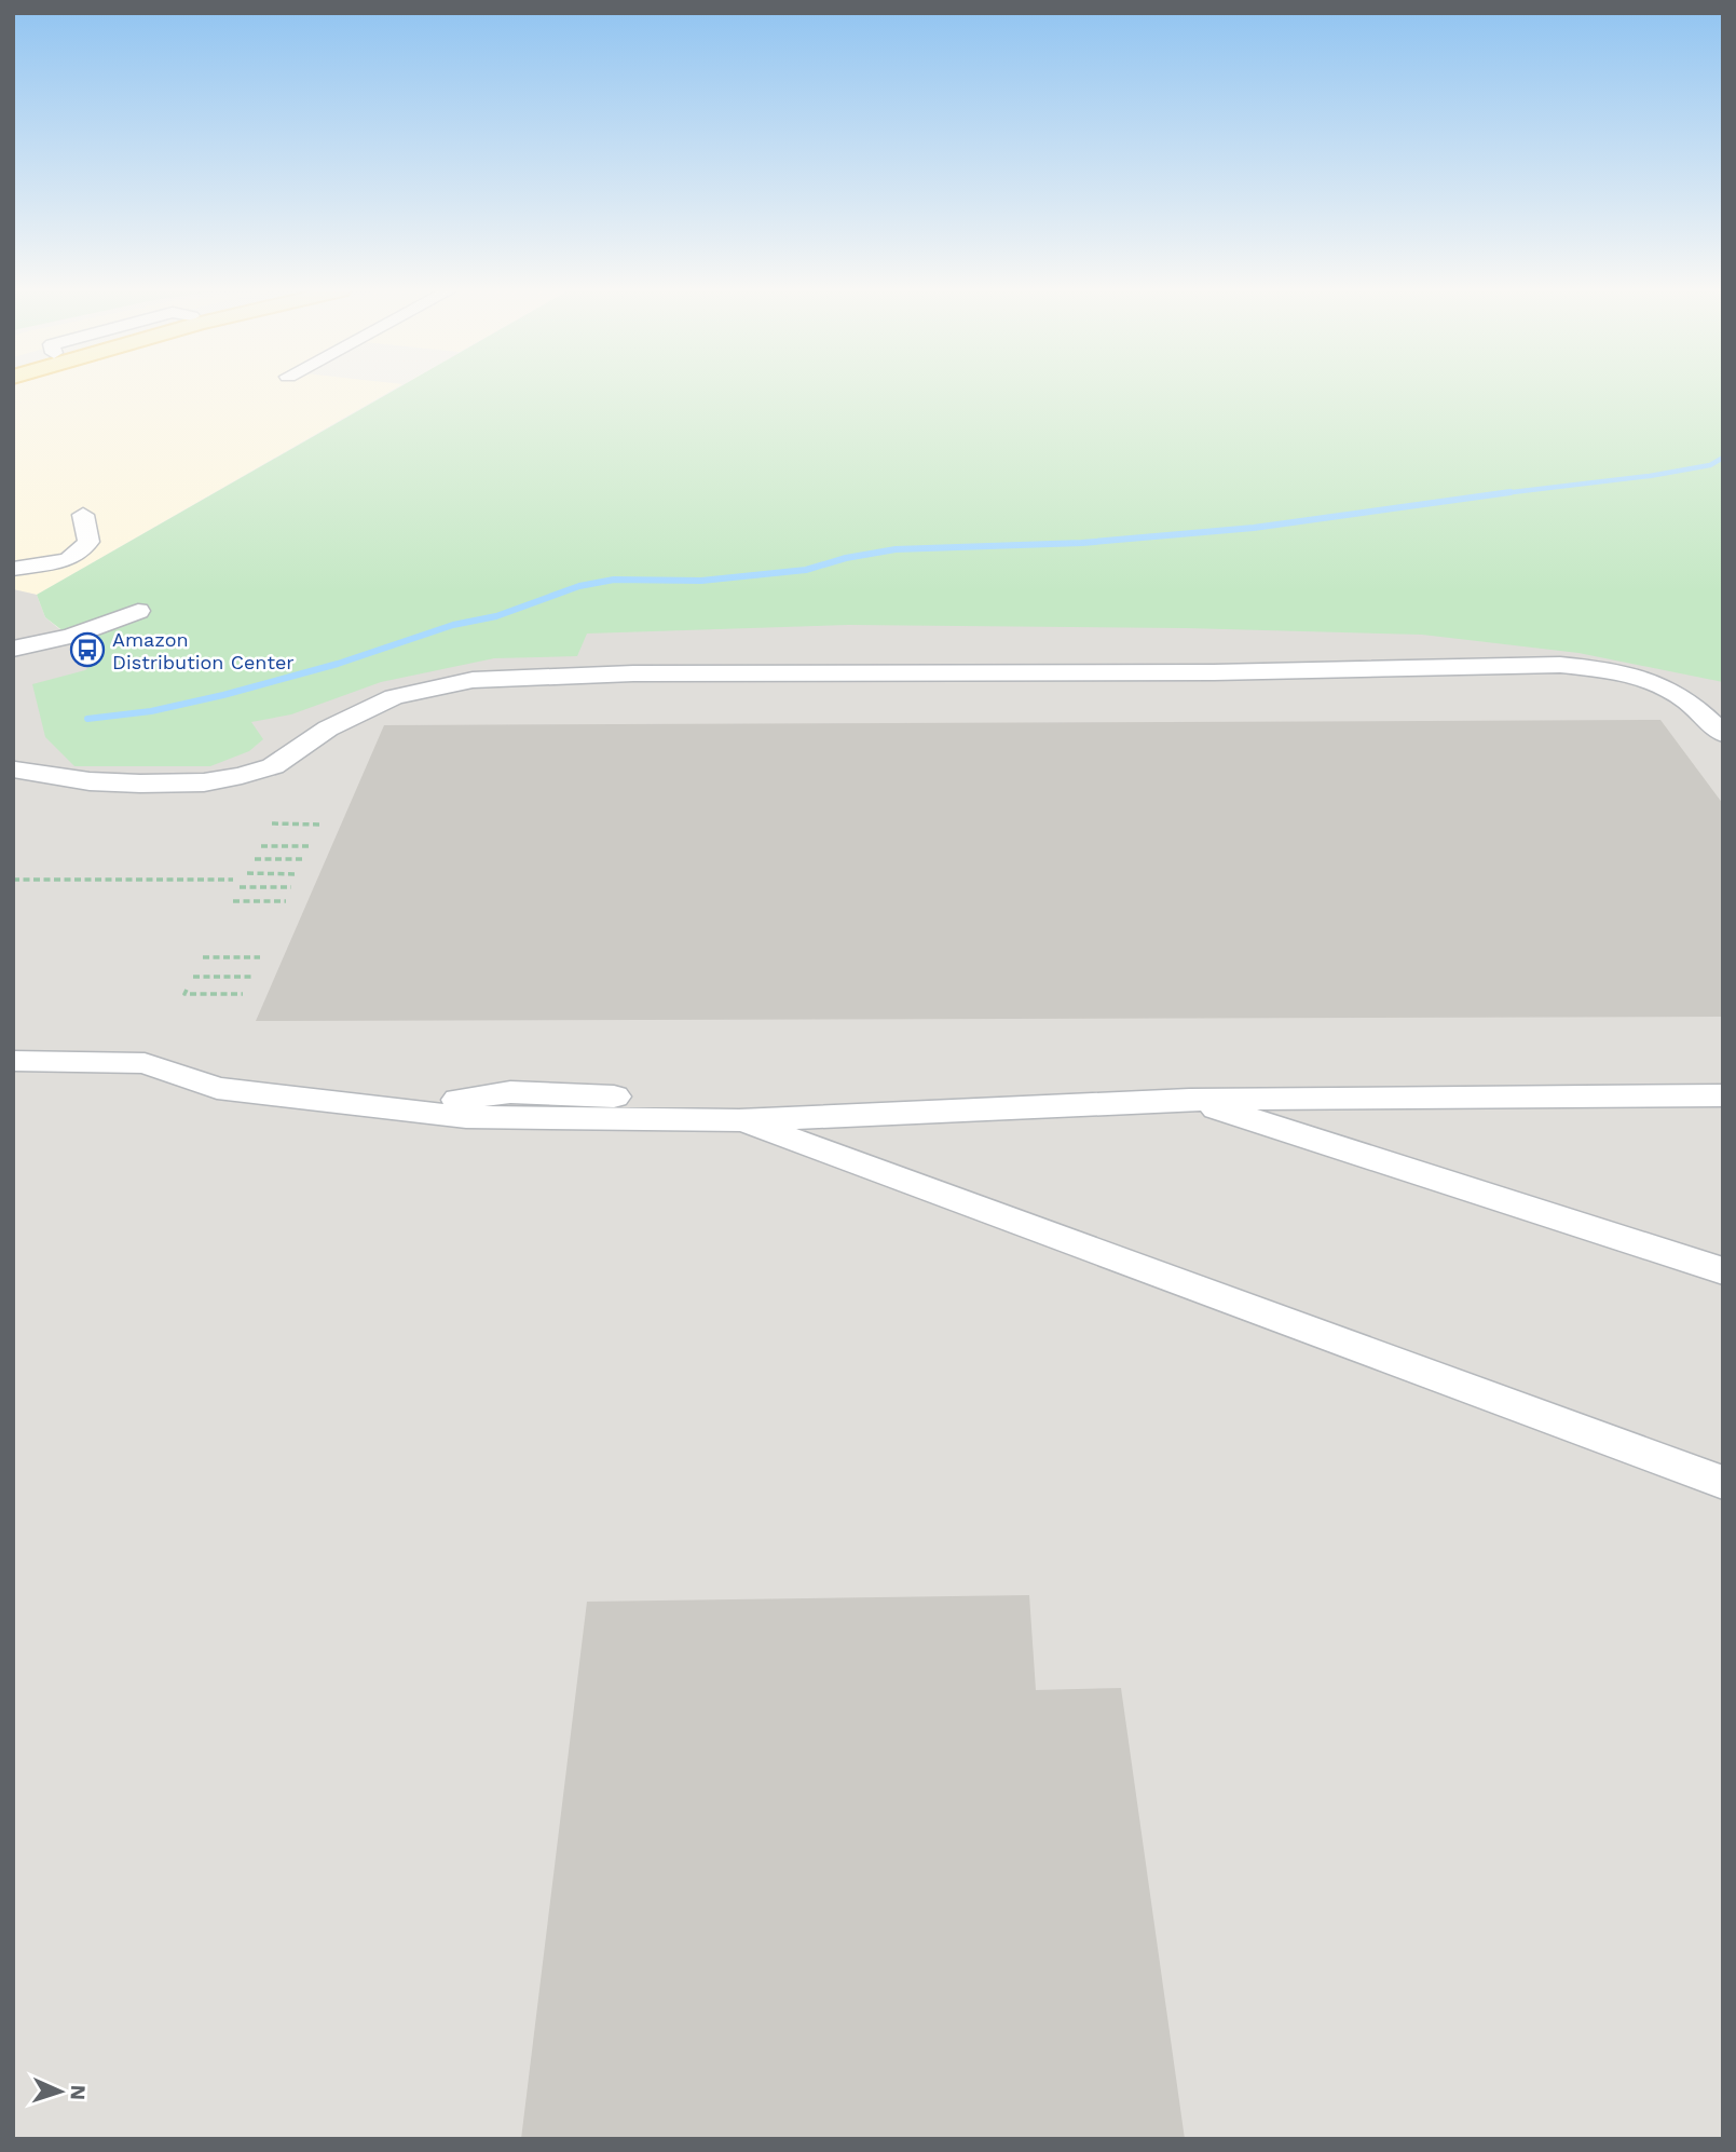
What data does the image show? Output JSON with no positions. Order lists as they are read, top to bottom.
{
  "places": {
    "bus stop": ["Amazon Distribution Center"]
  },
  "north": "right"
}
